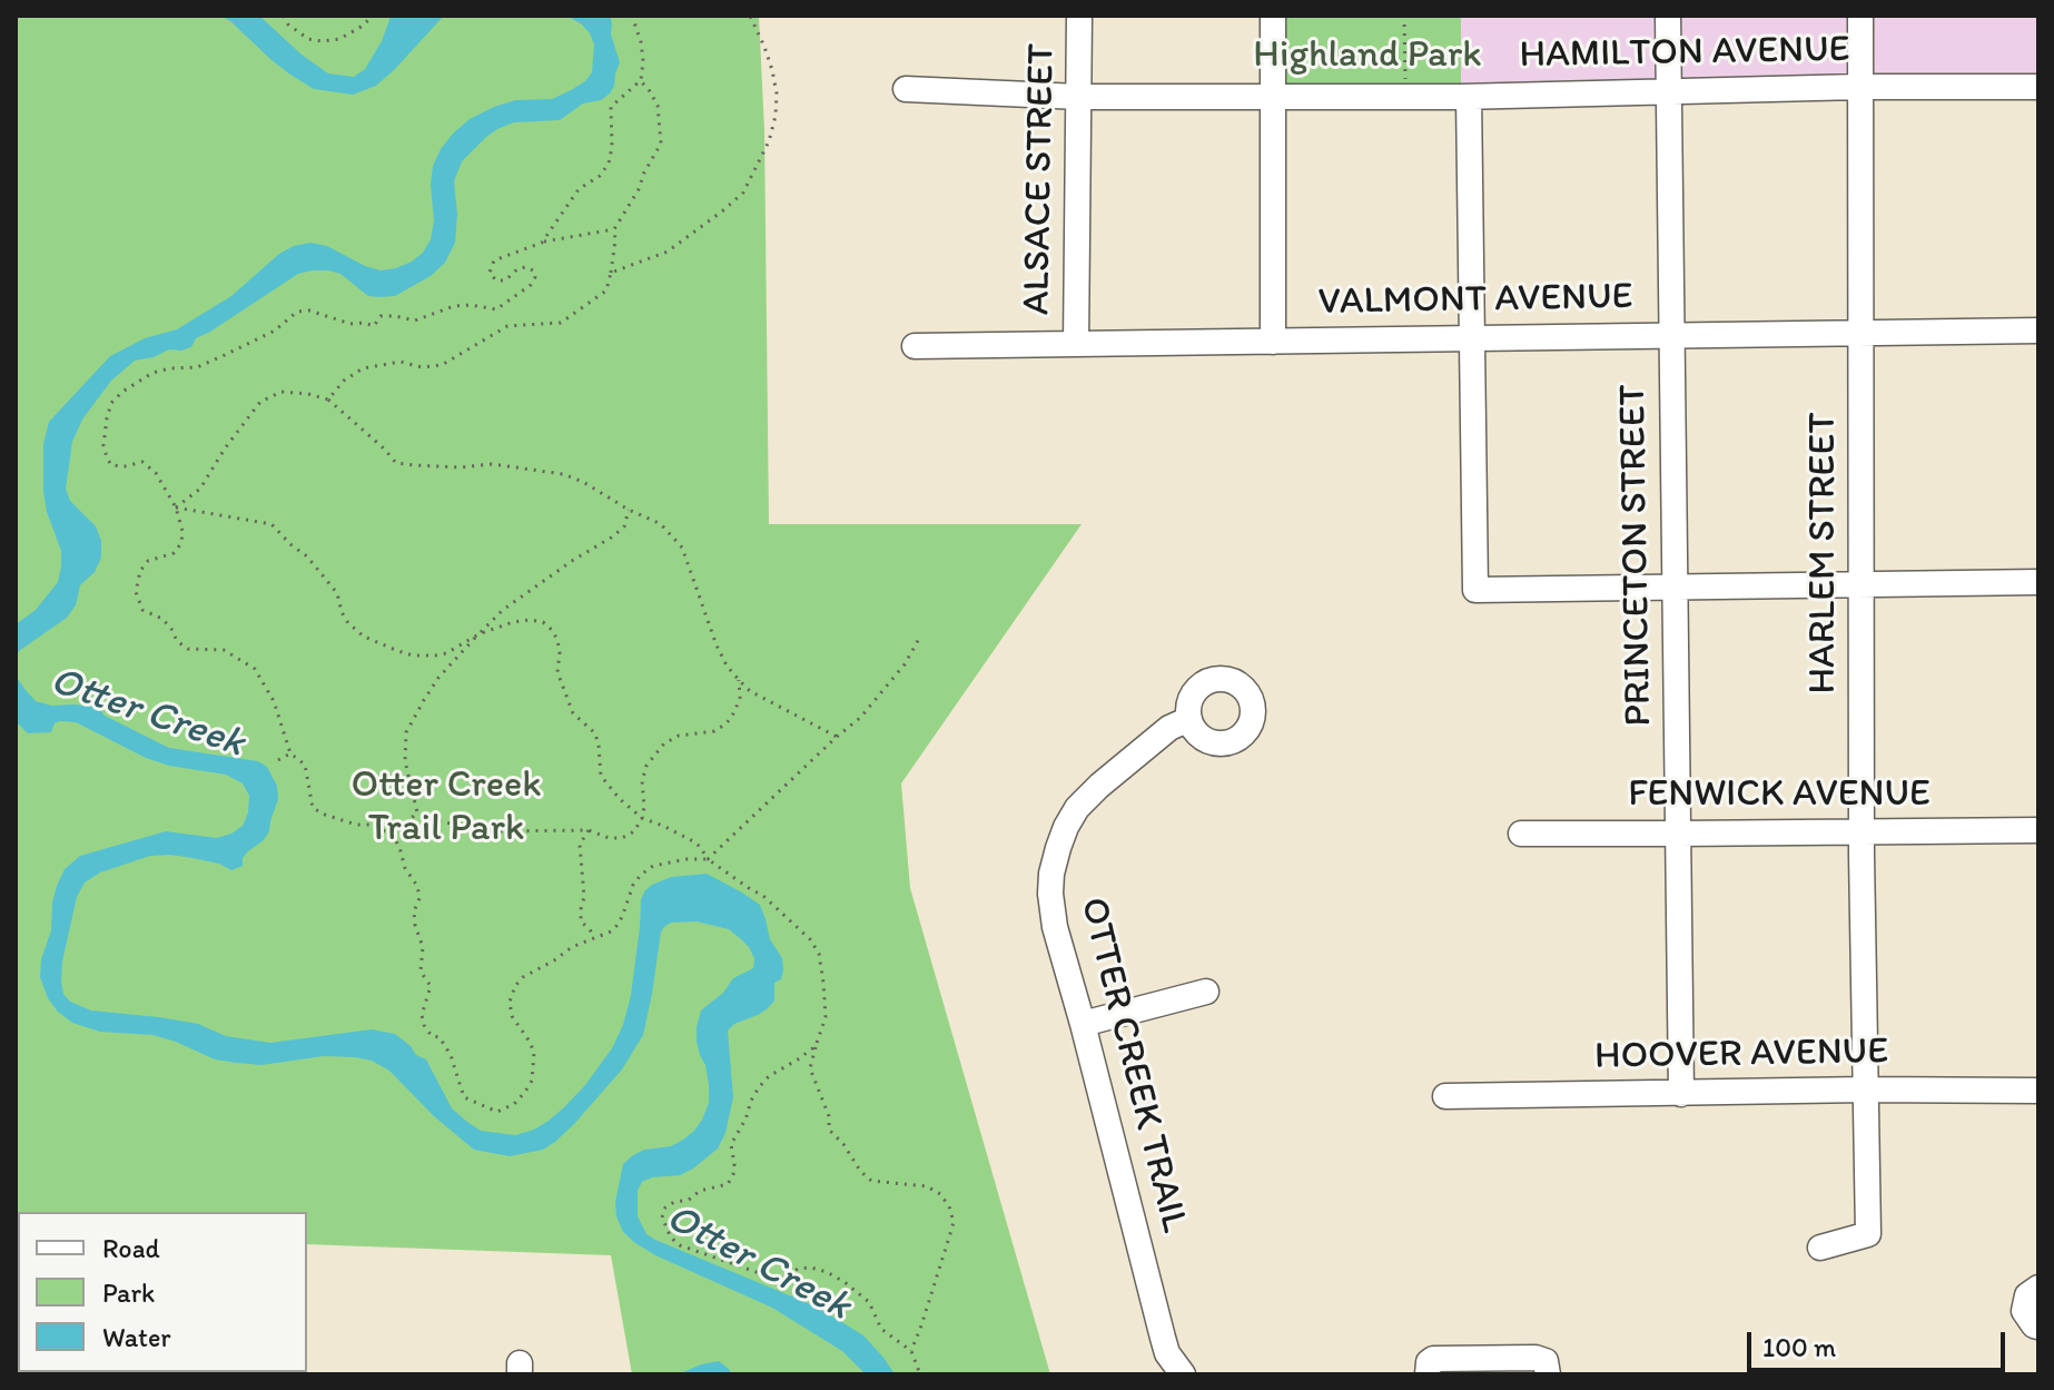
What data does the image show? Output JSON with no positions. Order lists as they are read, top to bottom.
{
  "streets": {
    "street": [
      "HAMILTON AVENUE",
      "ALSACE STREET",
      "VALMONT AVENUE",
      "HARLEM STREET",
      "PRINCETON STREET",
      "FENWICK AVENUE",
      "HOOVER AVENUE",
      "OTTER CREEK TRAIL"
    ]
  },
  "crossings": [
    ["HAMILTON AVENUE", "ALSACE STREET"],
    ["HAMILTON AVENUE", "HARLEM STREET"],
    ["HAMILTON AVENUE", "PRINCETON STREET"],
    ["ALSACE STREET", "VALMONT AVENUE"],
    ["VALMONT AVENUE", "HARLEM STREET"],
    ["VALMONT AVENUE", "PRINCETON STREET"],
    ["HARLEM STREET", "FENWICK AVENUE"],
    ["HARLEM STREET", "HOOVER AVENUE"],
    ["PRINCETON STREET", "FENWICK AVENUE"],
    ["PRINCETON STREET", "HOOVER AVENUE"]
  ],
  "water": ["Otter Creek"],
  "parks": ["Highland Park", "Otter Creek Trail Park"],
  "legend": ["Road", "Park", "Water"],
  "scale_bar": "100 m"
}
